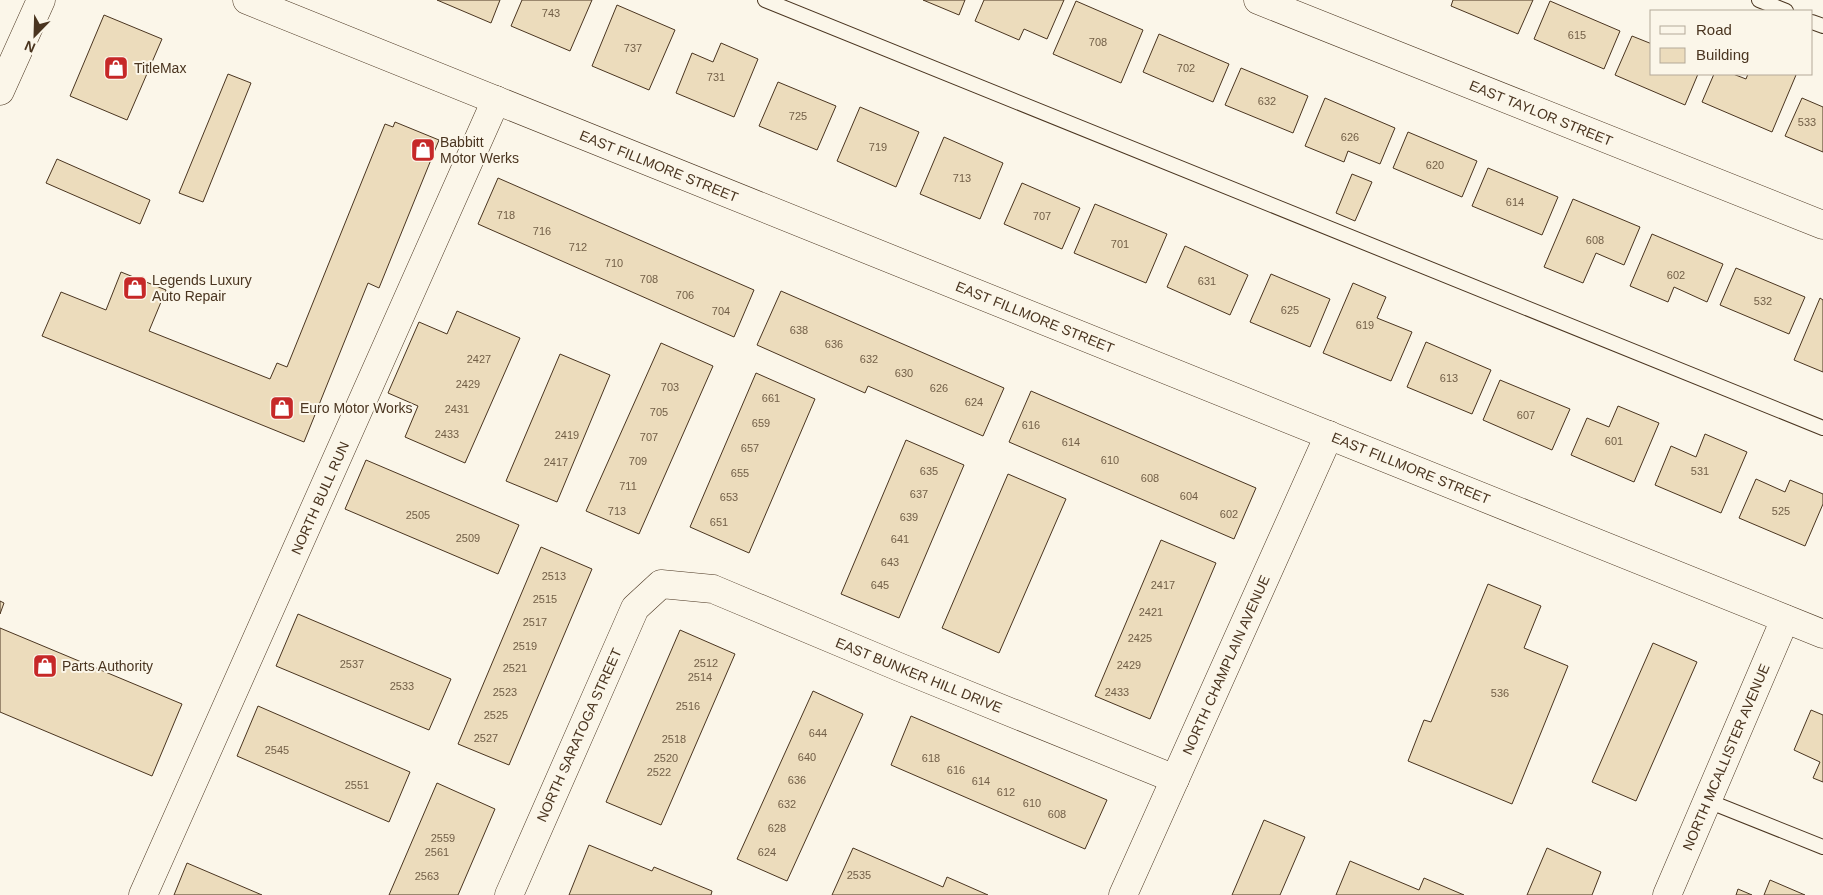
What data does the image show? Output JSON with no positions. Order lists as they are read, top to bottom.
{
  "streets": {
    "street": [
      "EAST TAYLOR STREET",
      "EAST FILLMORE STREET",
      "NORTH BULL RUN",
      "NORTH CHAMPLAIN AVENUE",
      "EAST BUNKER HILL DRIVE",
      "NORTH SARATOGA STREET",
      "NORTH MCALLISTER AVENUE"
    ]
  },
  "crossings": [
    ["EAST FILLMORE STREET", "NORTH BULL RUN"],
    ["EAST FILLMORE STREET", "NORTH CHAMPLAIN AVENUE"],
    ["EAST FILLMORE STREET", "NORTH MCALLISTER AVENUE"],
    ["NORTH CHAMPLAIN AVENUE", "EAST BUNKER HILL DRIVE"],
    ["EAST BUNKER HILL DRIVE", "NORTH SARATOGA STREET"]
  ],
  "places": {
    "shop": [
      "TitleMax",
      "Babbitt Motor Werks",
      "Legends Luxury Auto Repair",
      "Euro Motor Works",
      "Parts Authority"
    ]
  },
  "house_numbers": [
    "743",
    "615",
    "708",
    "737",
    "702",
    "731",
    "632",
    "725",
    "533",
    "626",
    "719",
    "620",
    "713",
    "614",
    "718",
    "707",
    "716",
    "608",
    "701",
    "712",
    "710",
    "602",
    "708",
    "631",
    "706",
    "532",
    "625",
    "704",
    "619",
    "638",
    "636",
    "2427",
    "632",
    "630",
    "613",
    "2429",
    "703",
    "626",
    "661",
    "624",
    "2431",
    "705",
    "607",
    "659",
    "616",
    "2433",
    "2419",
    "707",
    "601",
    "614",
    "657",
    "610",
    "709",
    "2417",
    "635",
    "531",
    "655",
    "608",
    "711",
    "637",
    "604",
    "653",
    "713",
    "525",
    "602",
    "2505",
    "639",
    "651",
    "2509",
    "641",
    "643",
    "2513",
    "645",
    "2417",
    "2515",
    "2421",
    "2517",
    "2425",
    "2519",
    "2512",
    "2537",
    "2429",
    "2521",
    "2514",
    "2533",
    "2523",
    "2433",
    "536",
    "2516",
    "2525",
    "644",
    "2527",
    "2518",
    "2545",
    "640",
    "2520",
    "618",
    "616",
    "2522",
    "636",
    "614",
    "2551",
    "612",
    "610",
    "632",
    "608",
    "628",
    "2559",
    "2561",
    "624",
    "2535",
    "2563"
  ],
  "legend": ["Road", "Building"],
  "north": "bottom left"
}
